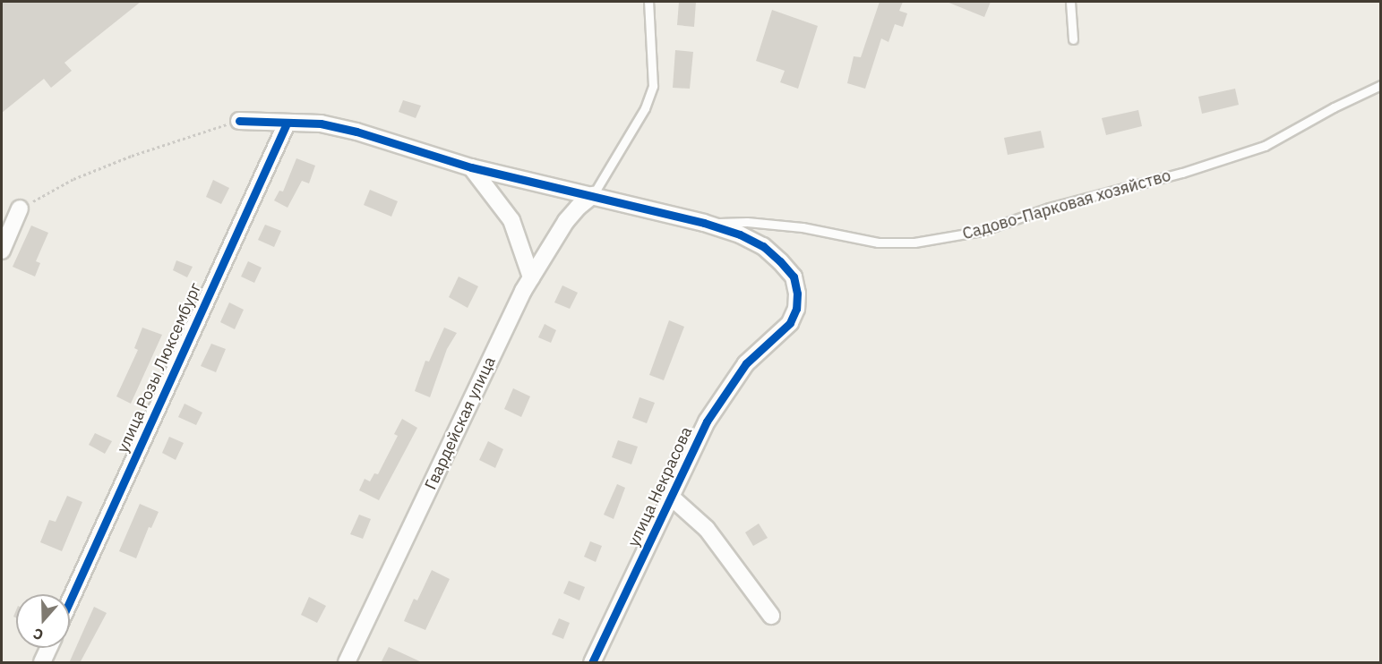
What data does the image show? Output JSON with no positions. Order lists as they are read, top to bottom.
{
  "streets": {
    "street": ["улица Розы Люксембург", "Гвардейская улица", "улица Некрасова"],
    "lane": ["Садово-Парковая хозяйство"]
  },
  "crossings": [
    ["Садово-Парковая хозяйство", "улица Некрасова"],
    ["улица Розы Люксембург", "улица Некрасова"],
    ["Гвардейская улица", "улица Некрасова"]
  ],
  "north": "bottom"
}
